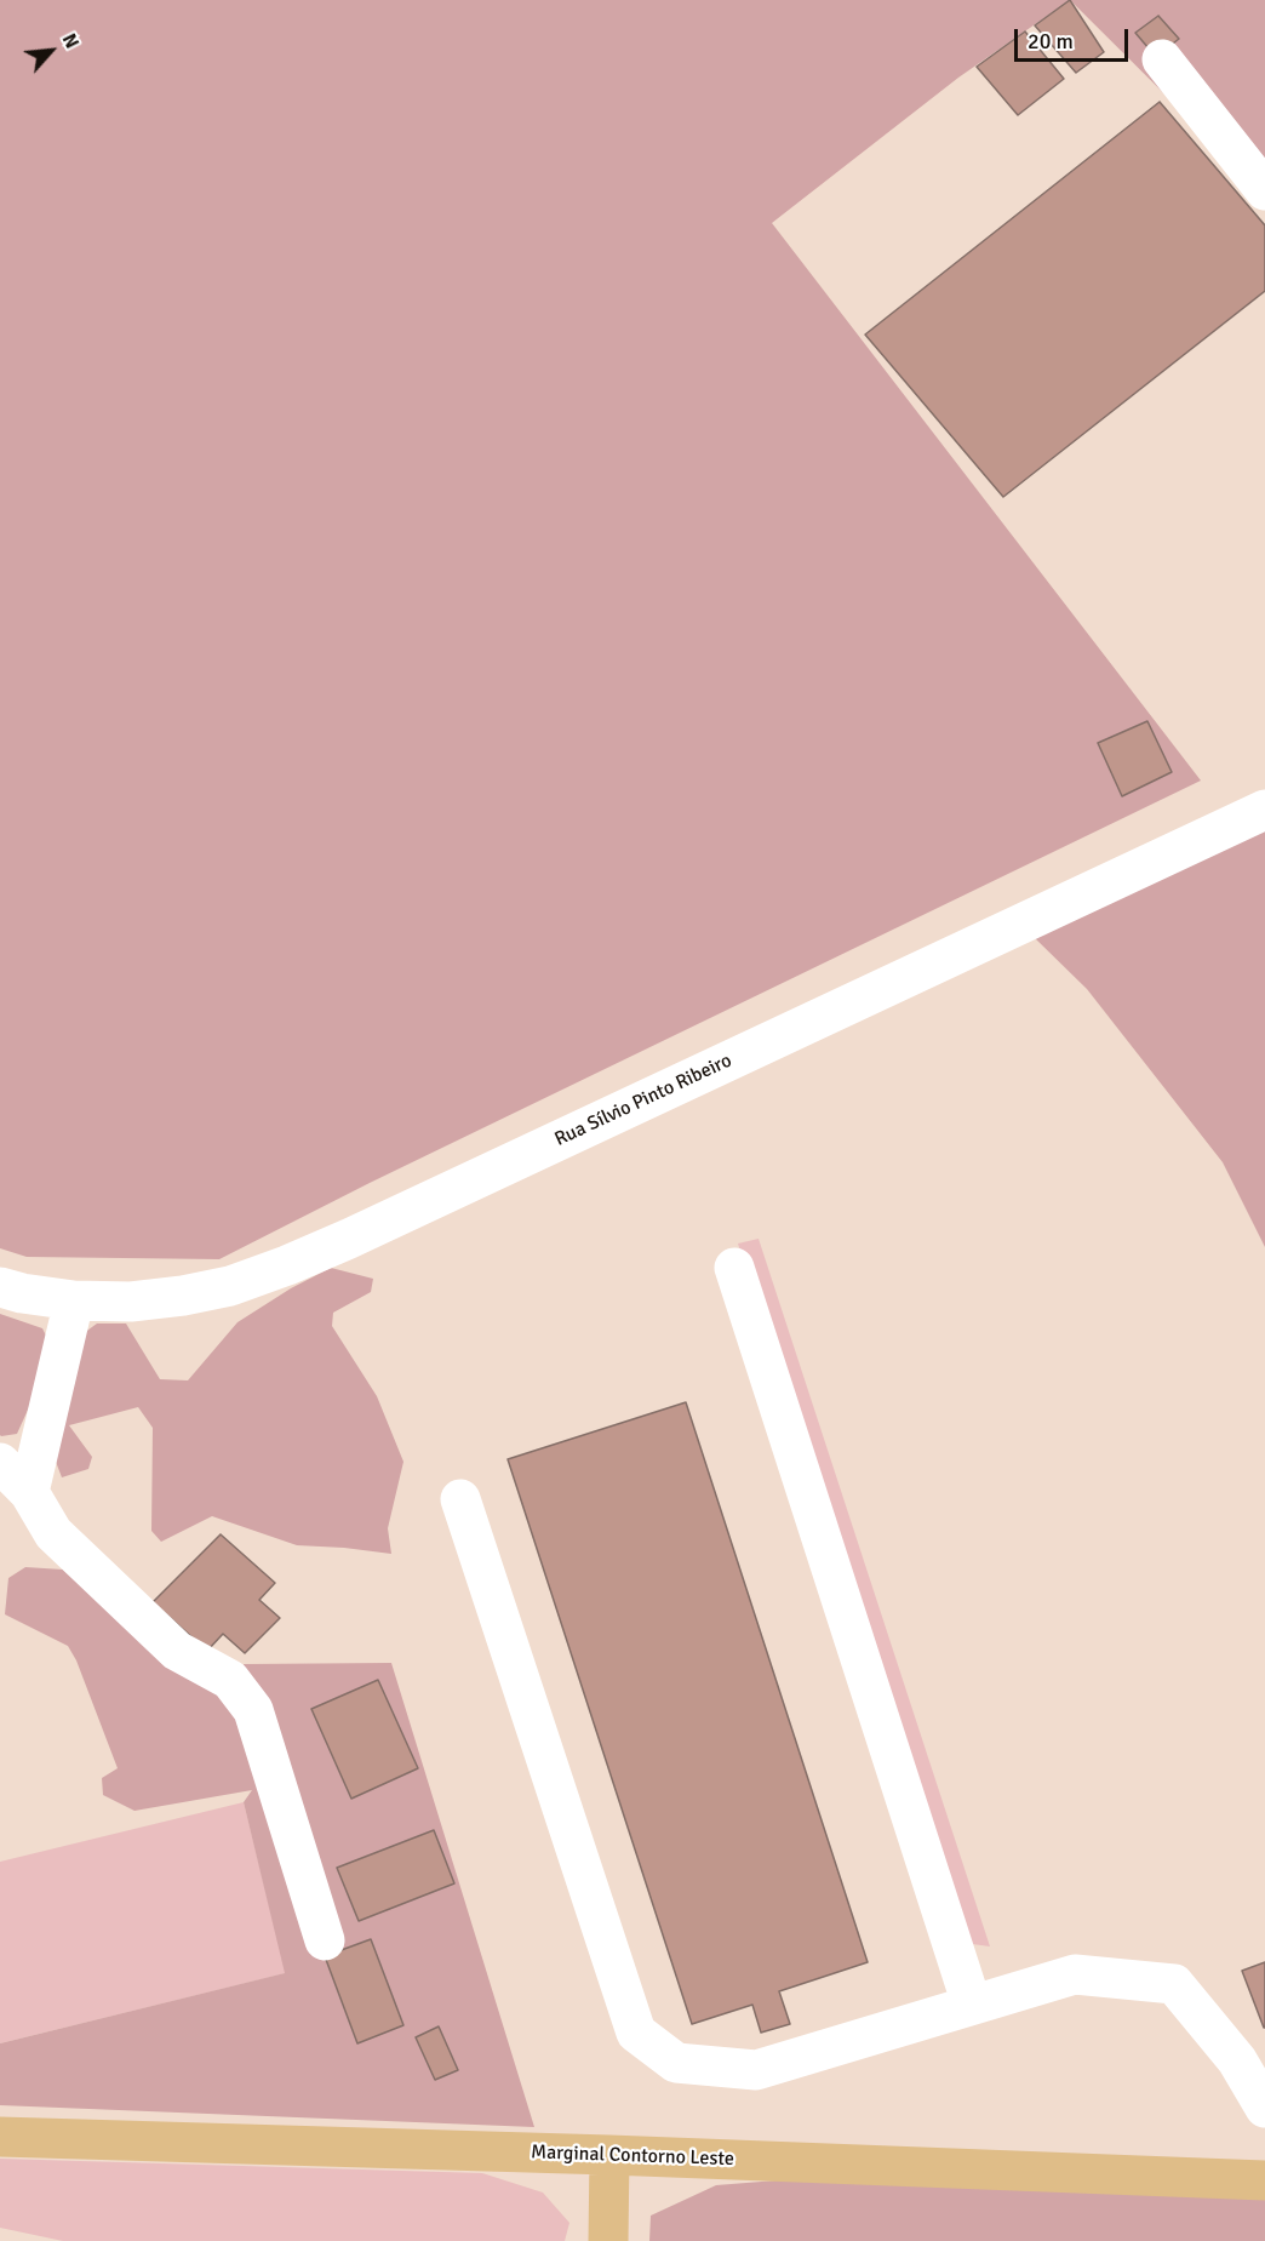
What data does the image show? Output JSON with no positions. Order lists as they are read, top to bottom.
{
  "streets": {
    "main road": ["Marginal Contorno Leste"],
    "street": ["Rua Sílvio Pinto Ribeiro"]
  },
  "scale_bar": "20 m",
  "north": "top right"
}
